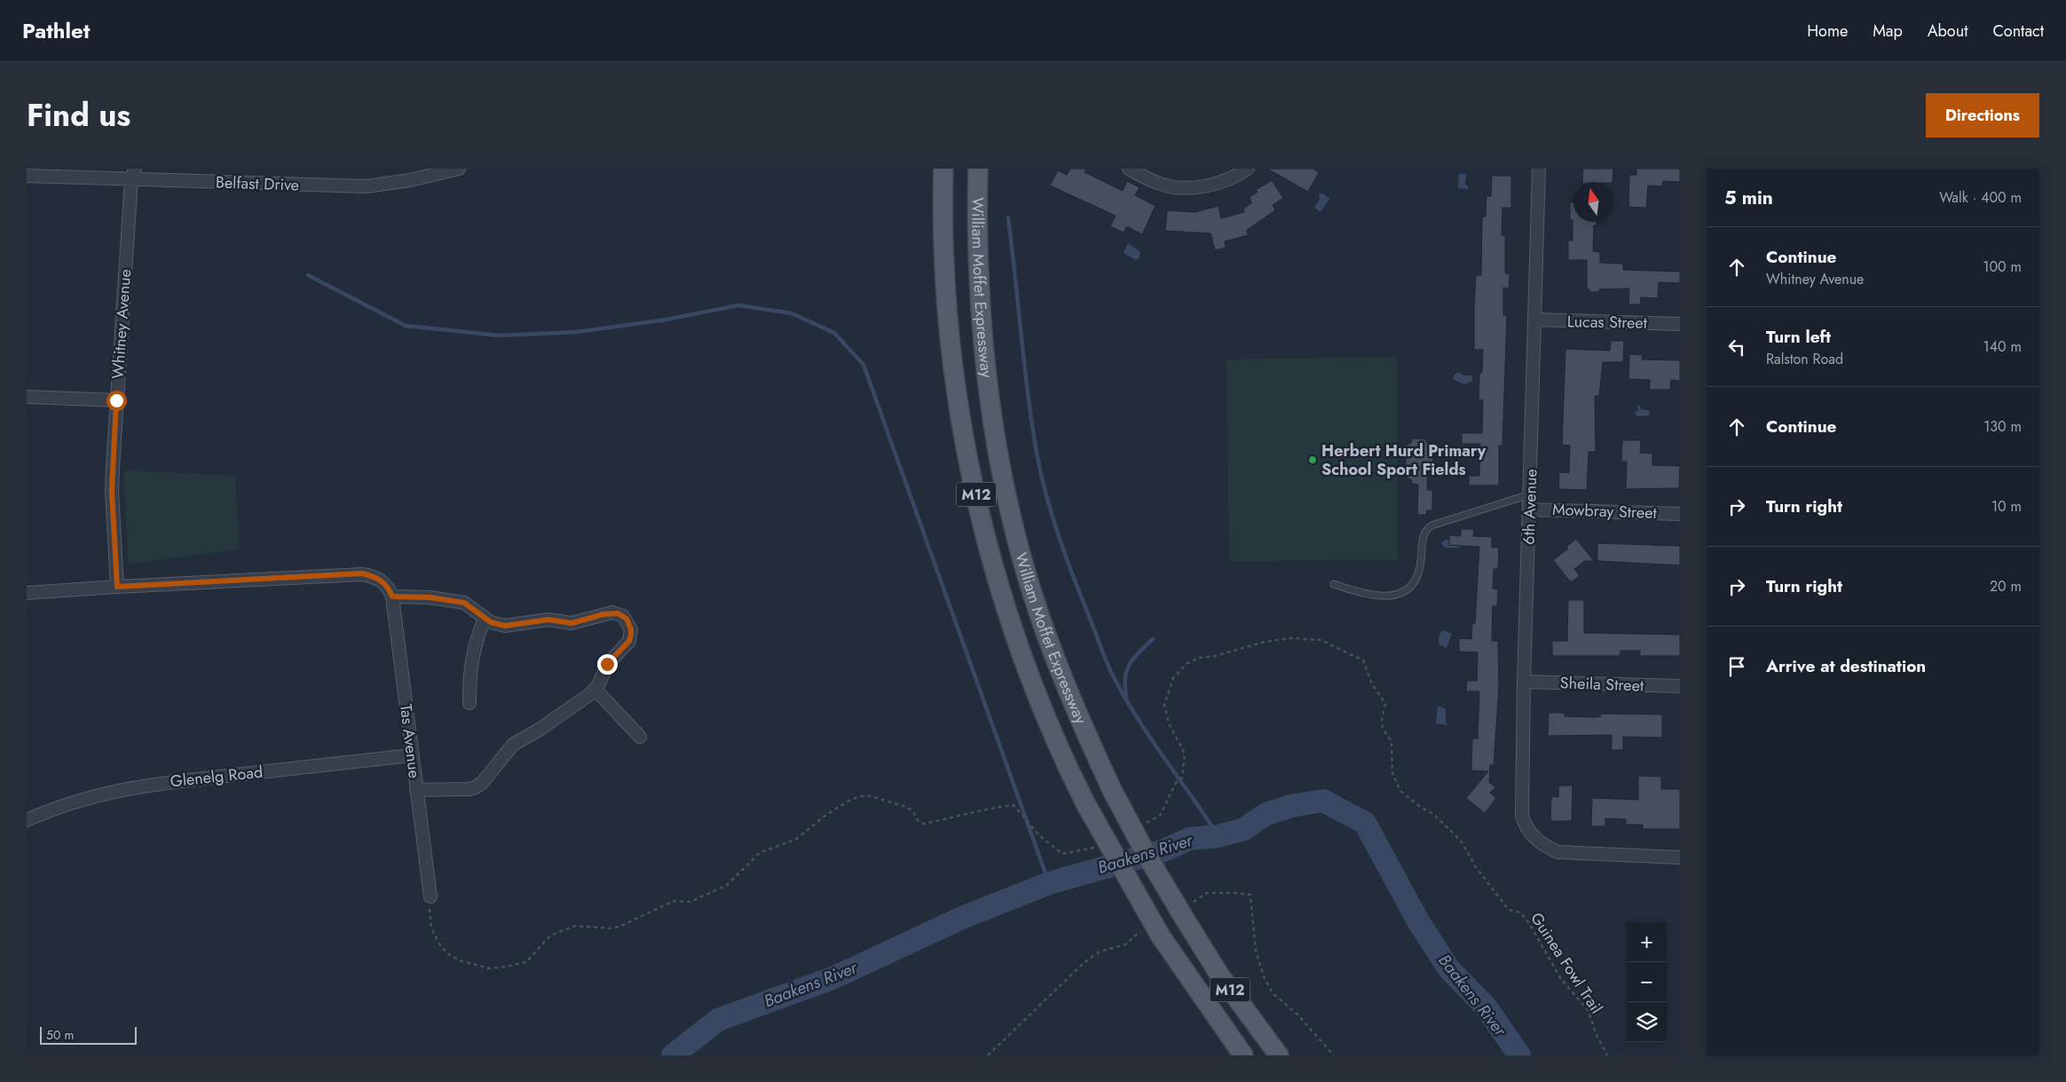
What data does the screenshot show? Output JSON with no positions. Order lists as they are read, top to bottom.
{
  "streets": {
    "main road": ["William Moffet Expressway", "M12"],
    "street": [
      "Belfast Drive",
      "Lucas Street",
      "Whitney Avenue",
      "6th Avenue",
      "Mowbray Street",
      "Sheila Street",
      "Tas Avenue",
      "Glenelg Road"
    ],
    "path": ["Guinea Fowl Trail"]
  },
  "crossings": [
    ["Belfast Drive", "Whitney Avenue"],
    ["Lucas Street", "6th Avenue"],
    ["6th Avenue", "Mowbray Street"],
    ["6th Avenue", "Sheila Street"],
    ["Tas Avenue", "Glenelg Road"]
  ],
  "water": ["Baakens River"],
  "places": ["Herbert Hurd Primary School Sport Fields"],
  "scale_bar": "50 m",
  "north": "top",
  "page": {
    "header": "Pathlet",
    "nav": [
      "Home",
      "Map",
      "About",
      "Contact"
    ],
    "title": "Find us",
    "buttons": "Directions",
    "heading": ["5 min", "Walk · 400 m"],
    "list": [
      ["Continue", "Whitney Avenue", "100 m"],
      ["Turn left", "Ralston Road", "140 m"],
      ["Continue", "130 m"],
      ["Turn right", "10 m"],
      ["Turn right", "20 m"],
      "Arrive at destination"
    ],
    "map_buttons": ["+", "−"],
    "scale": "50 m"
  }
}
